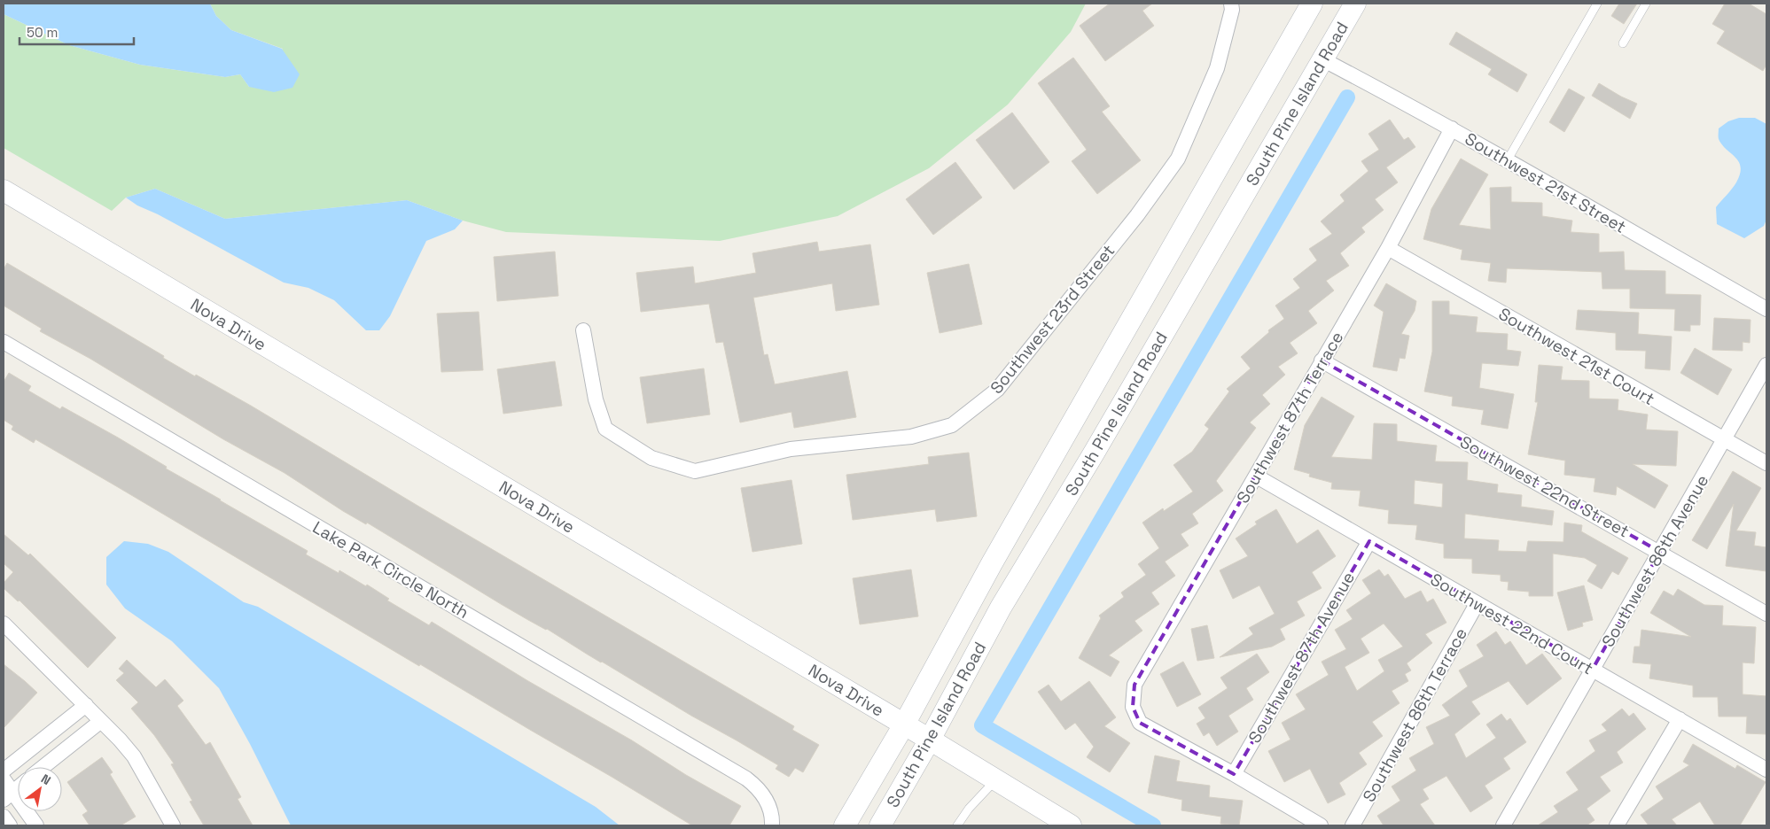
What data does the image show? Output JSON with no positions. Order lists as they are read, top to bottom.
{
  "streets": {
    "main road": ["South Pine Island Road", "Nova Drive"],
    "street": [
      "Southwest 21st Street",
      "Southwest 23rd Street",
      "Southwest 21st Court",
      "Southwest 87th Terrace",
      "Southwest 22nd Street",
      "Southwest 86th Avenue",
      "Lake Park Circle North",
      "Southwest 22nd Court",
      "Southwest 87th Avenue",
      "Southwest 86th Terrace"
    ]
  },
  "crossings": [
    ["South Pine Island Road", "Southwest 21st Street"],
    ["South Pine Island Road", "Nova Drive"],
    ["Southwest 21st Street", "Southwest 87th Terrace"],
    ["Southwest 21st Court", "Southwest 87th Terrace"],
    ["Southwest 21st Court", "Southwest 86th Avenue"],
    ["Southwest 87th Terrace", "Southwest 22nd Street"],
    ["Southwest 87th Terrace", "Southwest 22nd Court"],
    ["Southwest 87th Terrace", "Southwest 87th Avenue"],
    ["Southwest 22nd Street", "Southwest 86th Avenue"],
    ["Southwest 86th Avenue", "Southwest 22nd Court"],
    ["Southwest 22nd Court", "Southwest 87th Avenue"],
    ["Southwest 22nd Court", "Southwest 86th Terrace"]
  ],
  "scale_bar": "50 m",
  "north": "top right"
}
